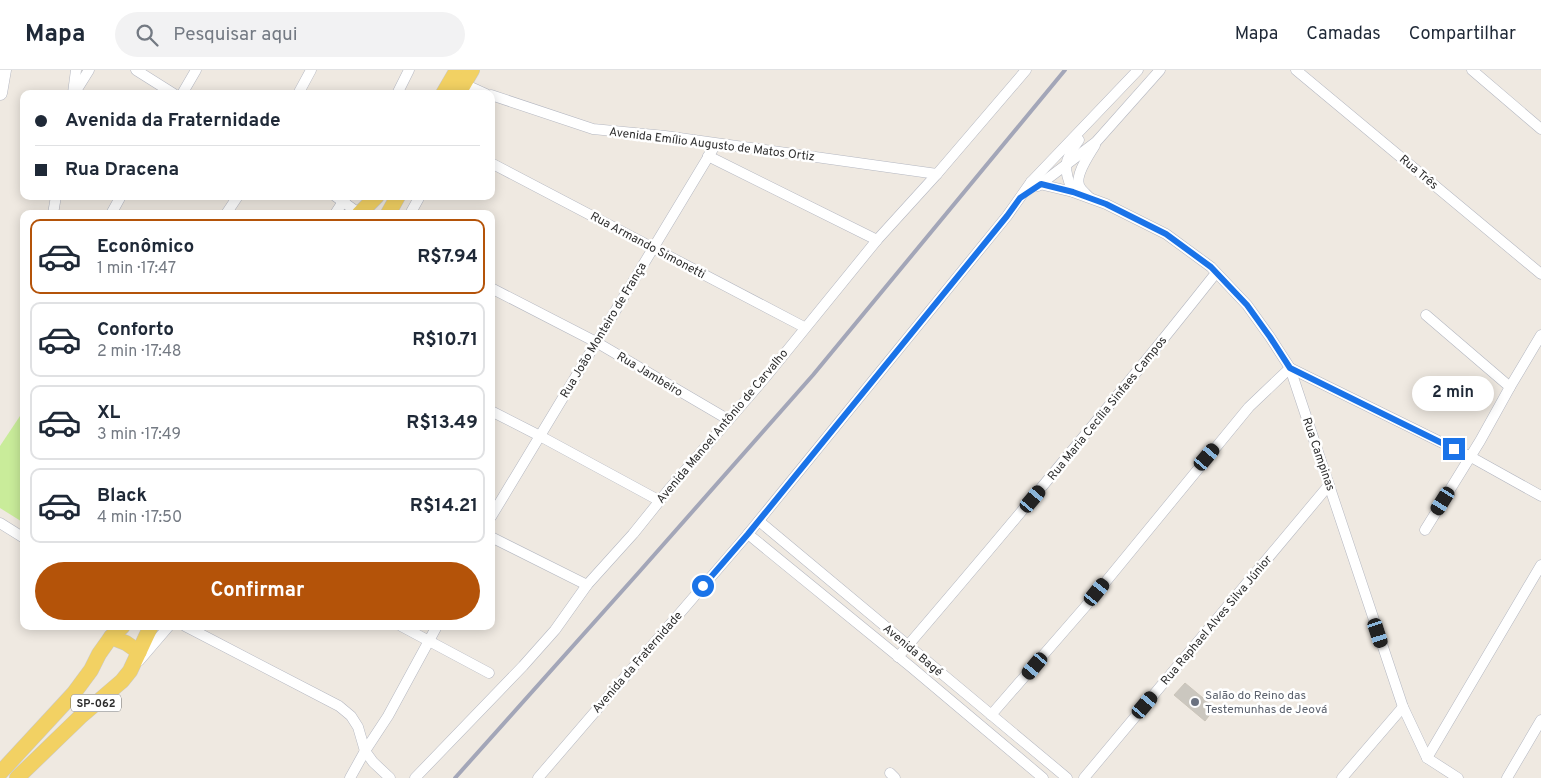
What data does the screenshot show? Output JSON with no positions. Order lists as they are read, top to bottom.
{
  "streets": {
    "main road": ["SP-062"],
    "street": [
      "Avenida Emílio Augusto de Matos Ortiz",
      "Rua Três",
      "Rua Armando Simonetti",
      "Rua João Monteiro de França",
      "Rua Jambeiro",
      "Rua Maria Cecília Sinfaes Campos",
      "Avenida Manoel Antônio de Carvalho",
      "Rua Campinas",
      "Rua Raphael Alves Silva Júnior",
      "Avenida Bagé",
      "Avenida da Fraternidade"
    ]
  },
  "crossings": [
    ["Avenida Emílio Augusto de Matos Ortiz", "Rua João Monteiro de França"],
    ["Avenida Emílio Augusto de Matos Ortiz", "Avenida Manoel Antônio de Carvalho"],
    ["Rua Armando Simonetti", "Rua João Monteiro de França"],
    ["Rua Armando Simonetti", "Avenida Manoel Antônio de Carvalho"],
    ["Rua João Monteiro de França", "Rua Jambeiro"],
    ["Rua Jambeiro", "Avenida Manoel Antônio de Carvalho"],
    ["Rua Maria Cecília Sinfaes Campos", "Rua Campinas"],
    ["Rua Maria Cecília Sinfaes Campos", "Avenida Bagé"],
    ["Rua Campinas", "Rua Raphael Alves Silva Júnior"],
    ["Rua Campinas", "Avenida da Fraternidade"],
    ["Avenida Bagé", "Avenida da Fraternidade"]
  ],
  "places": ["Salão do Reino das Testemunhas de Jeová"],
  "page": {
    "header": "Mapa",
    "search": "Pesquisar aqui",
    "nav": ["Mapa", "Camadas", "Compartilhar"],
    "banner": ["Avenida da Fraternidade", "Rua Dracena"],
    "list": [
      {
        "name": "Econômico",
        "note": "1 min · 17:47",
        "value": "R$7.94"
      },
      {
        "name": "Conforto",
        "note": "2 min · 17:48",
        "value": "R$10.71"
      },
      {
        "name": "XL",
        "note": "3 min · 17:49",
        "value": "R$13.49"
      },
      {
        "name": "Black",
        "note": "4 min · 17:50",
        "value": "R$14.21"
      }
    ],
    "bubble": "2 min",
    "buttons": "Confirmar"
  }
}
